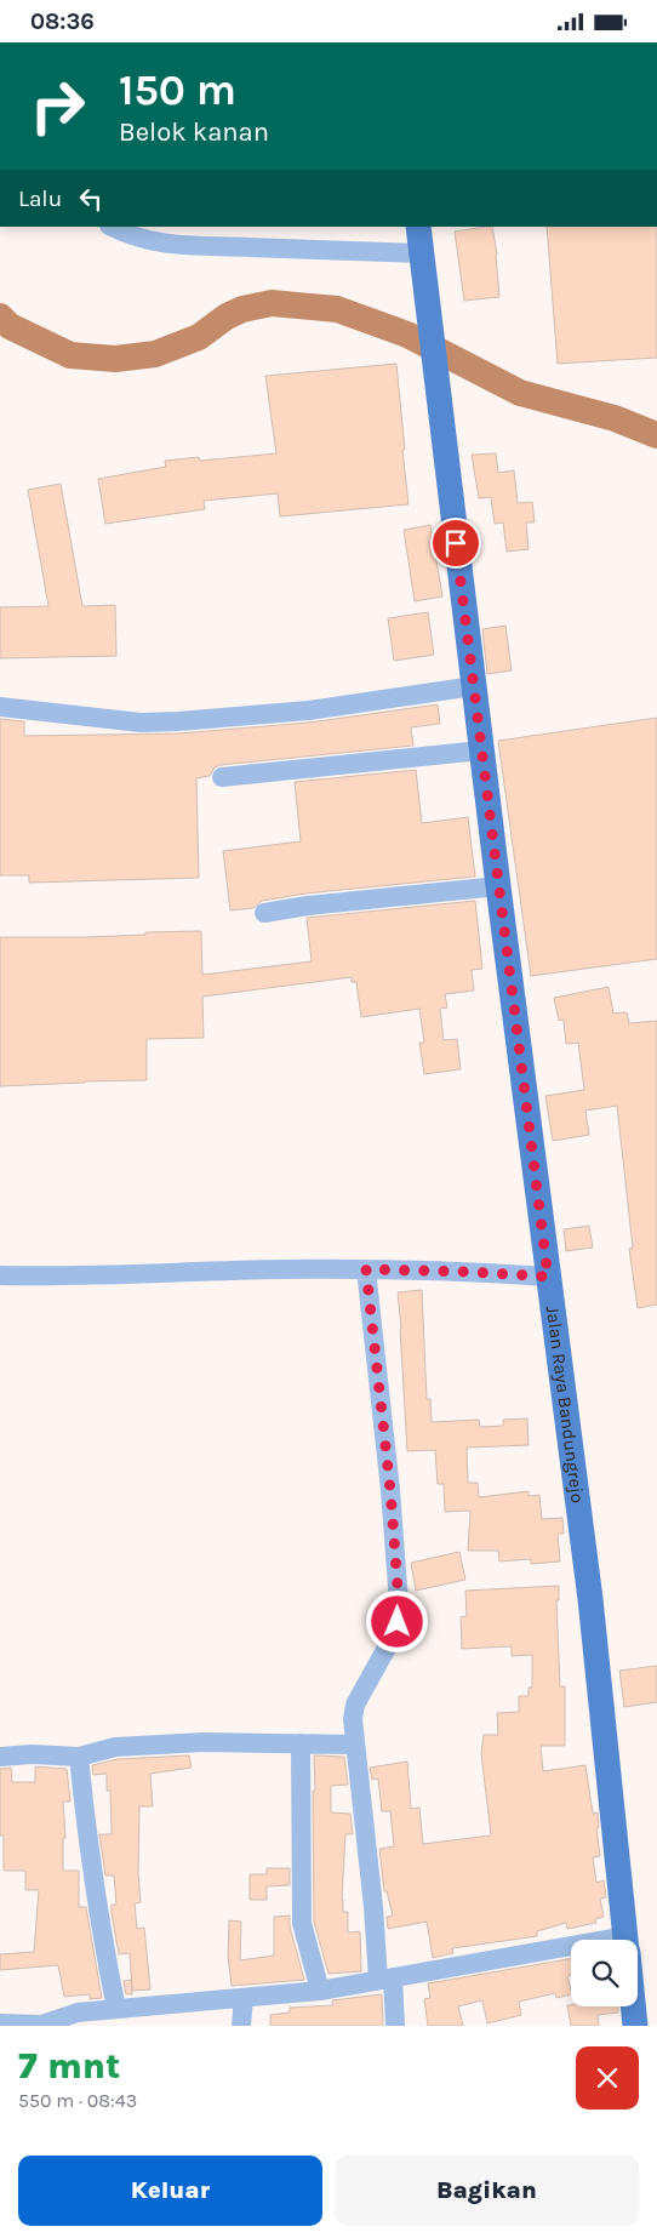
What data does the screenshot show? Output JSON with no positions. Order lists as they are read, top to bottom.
{
  "streets": {
    "main road": ["Jalan Raya Bandungrejo"]
  },
  "page": {
    "status": "08:36",
    "turn": ["150 m", "Belok kanan"],
    "then": "Lalu",
    "heading": ["7 mnt", "550 m · 08:43"],
    "buttons": ["Keluar", "Bagikan"]
  }
}
